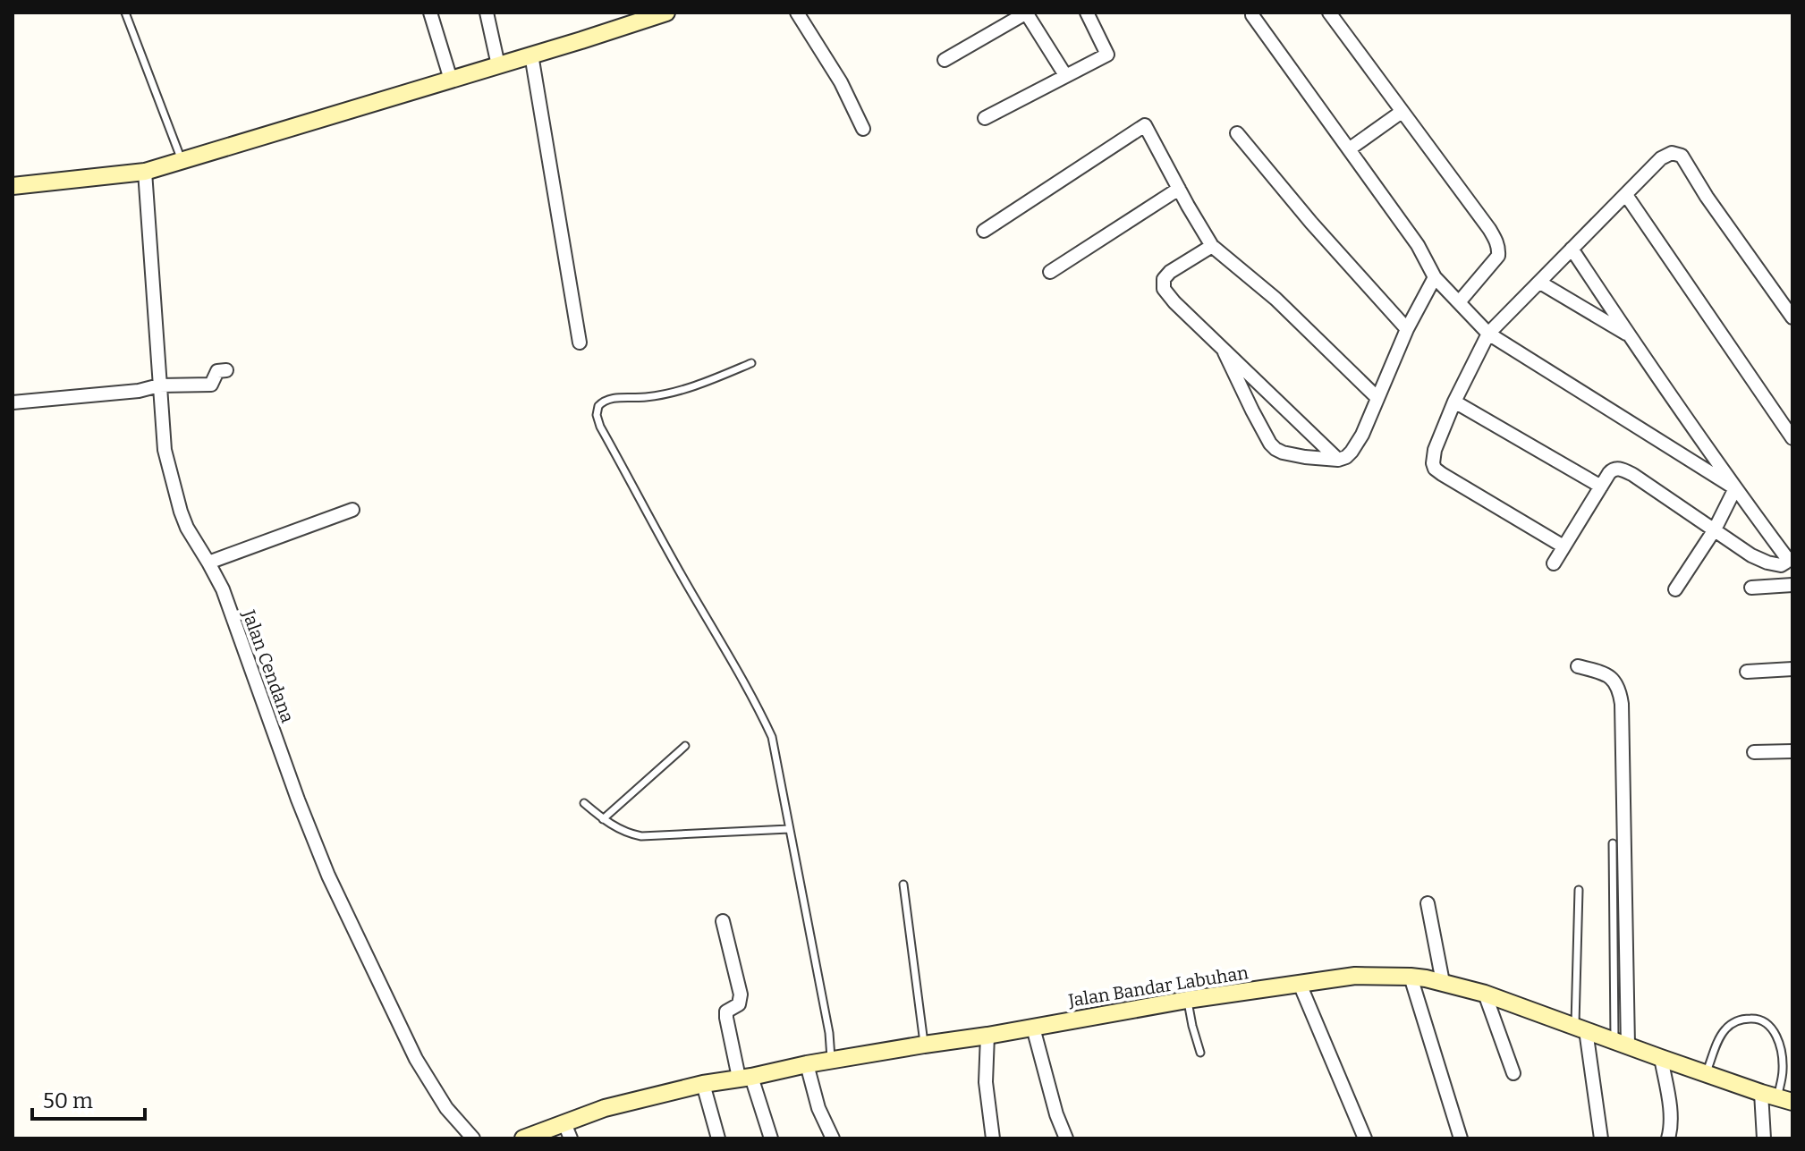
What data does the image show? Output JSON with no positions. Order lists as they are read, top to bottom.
{
  "streets": {
    "main road": ["Jalan Bandar Labuhan"],
    "street": ["Jalan Cendana"]
  },
  "scale_bar": "50 m"
}
